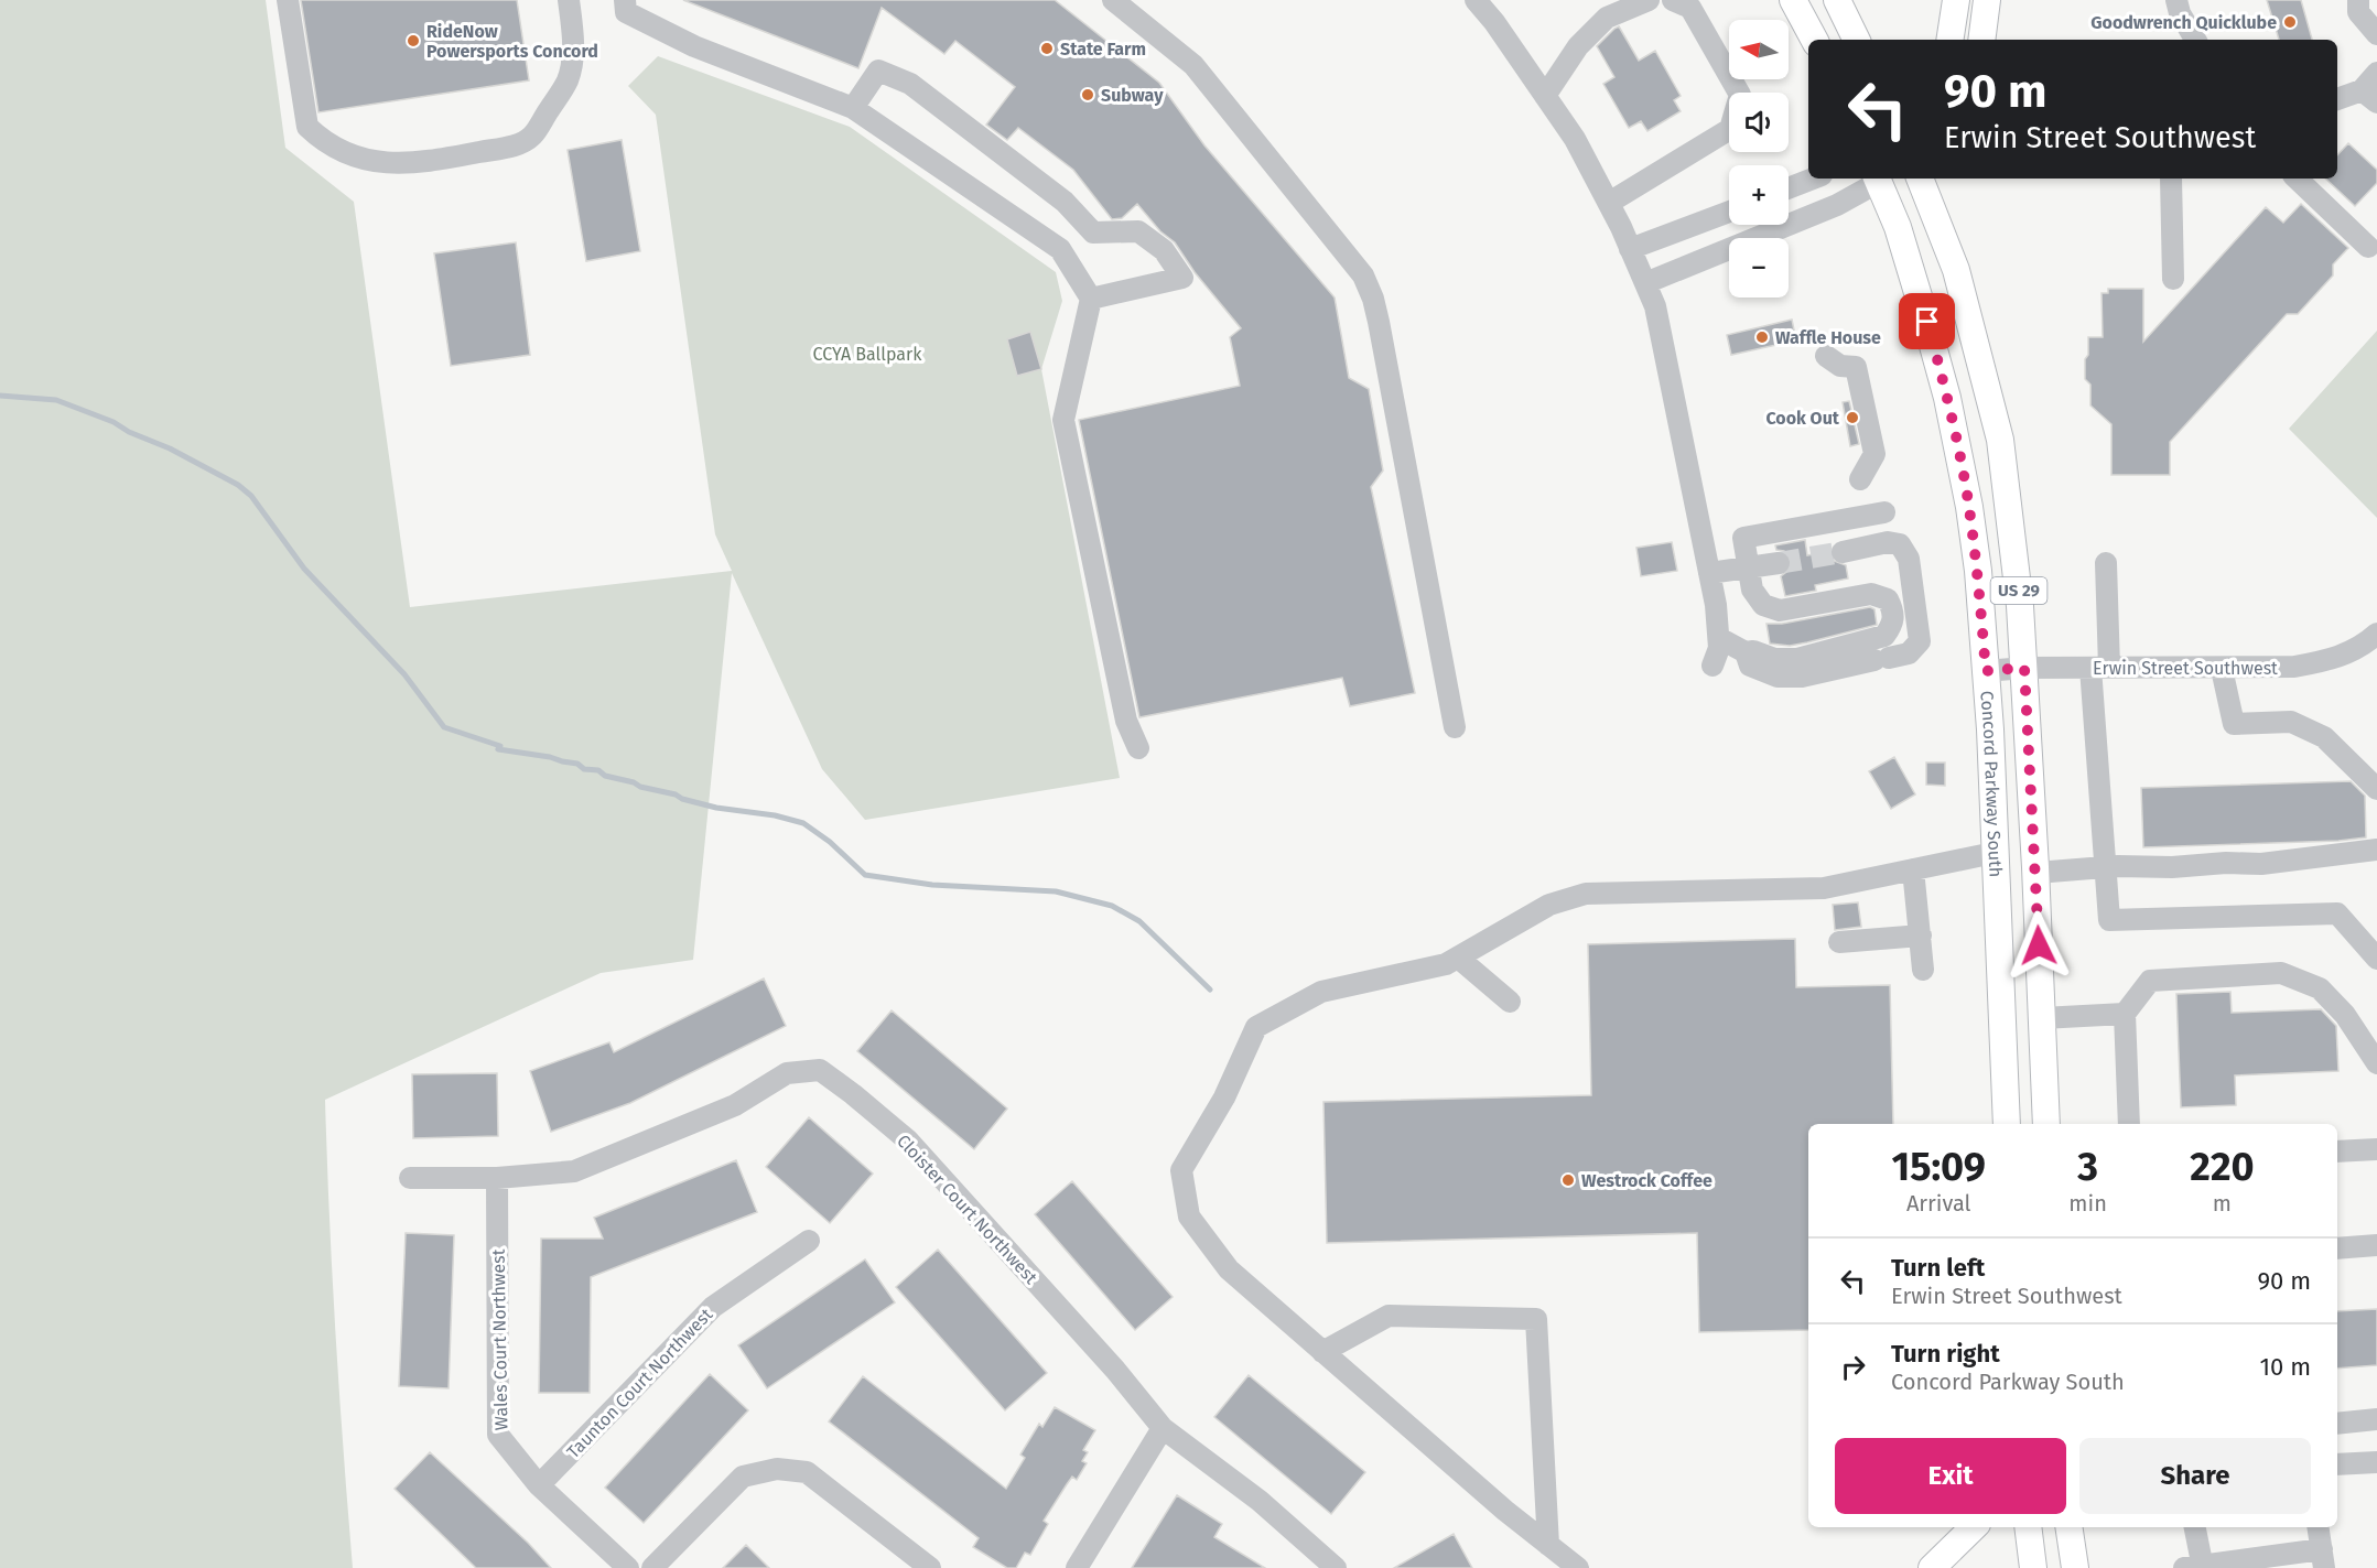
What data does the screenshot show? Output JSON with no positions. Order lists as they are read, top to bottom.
{
  "streets": {
    "main road": ["US 29", "Concord Parkway South"],
    "street": [
      "Erwin Street Southwest",
      "Cloister Court Northwest",
      "Wales Court Northwest",
      "Taunton Court Northwest"
    ]
  },
  "crossings": [
    ["US 29", "Erwin Street Southwest"],
    ["Erwin Street Southwest", "Concord Parkway South"],
    ["Cloister Court Northwest", "Wales Court Northwest"],
    ["Wales Court Northwest", "Taunton Court Northwest"]
  ],
  "parks": ["CCYA Ballpark"],
  "places": [
    "Goodwrench Quicklube",
    "RideNow Powersports Concord",
    "State Farm",
    "Subway",
    "Waffle House",
    "Cook Out",
    "Westrock Coffee"
  ],
  "north": "left",
  "page": {
    "map_buttons": ["+", "−"],
    "turn": ["90 m", "Erwin Street Southwest"],
    "eta": [
      "15:09",
      "Arrival",
      "3",
      "min",
      "220",
      "m"
    ],
    "list": [
      {
        "name": "Turn left",
        "note": "Erwin Street Southwest",
        "value": "90 m"
      },
      {
        "name": "Turn right",
        "note": "Concord Parkway South",
        "value": "10 m"
      }
    ],
    "buttons": ["Exit", "Share"]
  }
}
